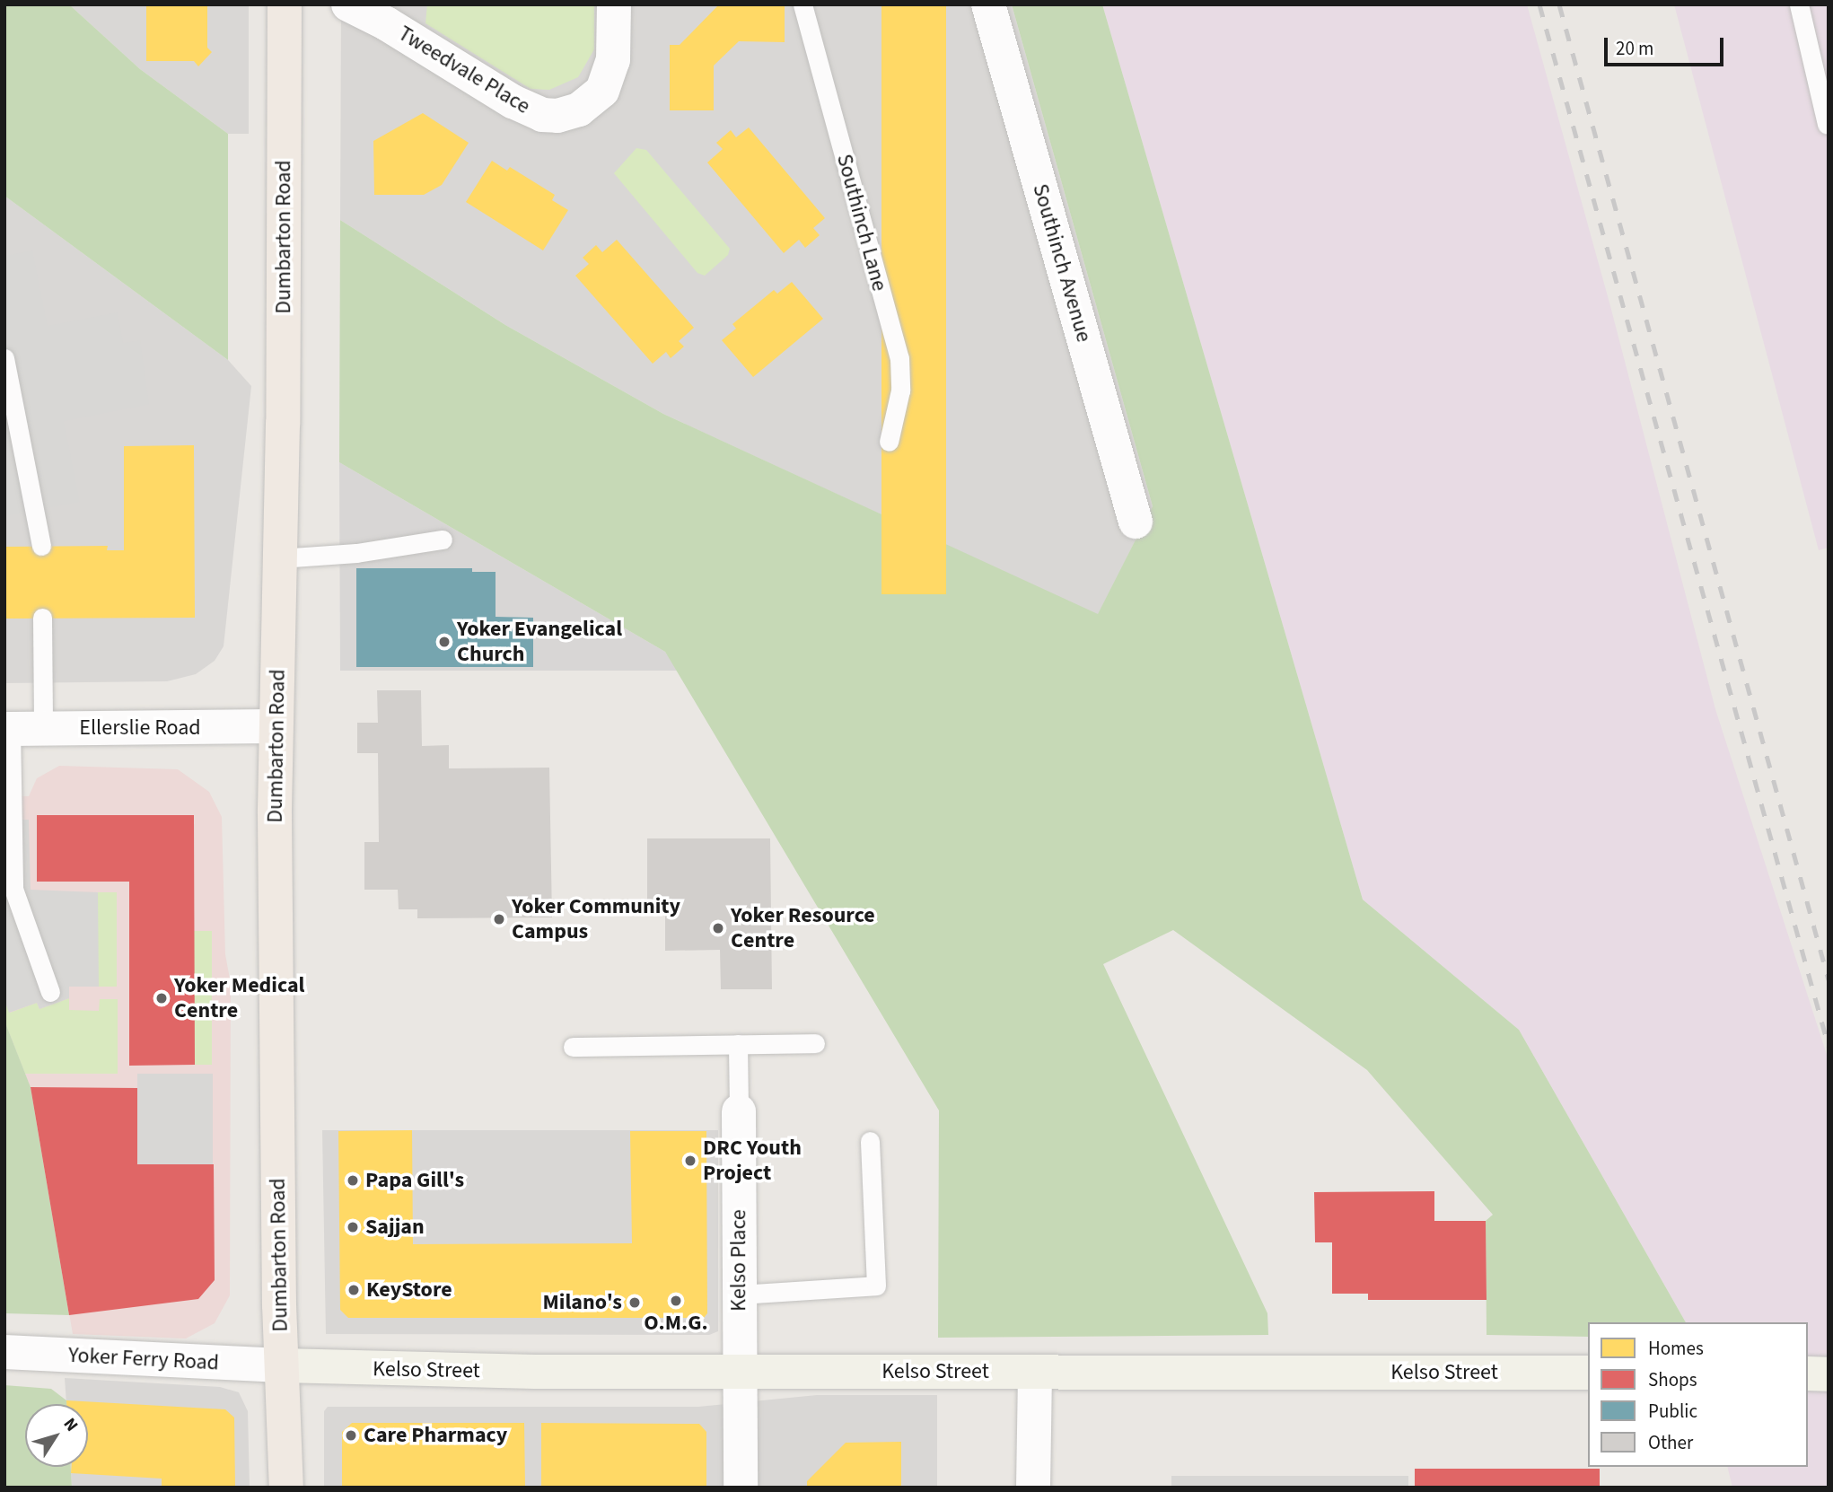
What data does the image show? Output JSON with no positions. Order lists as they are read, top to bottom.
{
  "streets": {
    "main road": ["Dumbarton Road"],
    "street": [
      "Tweedvale Place",
      "Southinch Avenue",
      "Ellerslie Road",
      "Kelso Place",
      "Yoker Ferry Road",
      "Kelso Street"
    ],
    "lane": ["Southinch Lane"]
  },
  "crossings": [
    ["Dumbarton Road", "Ellerslie Road"],
    ["Dumbarton Road", "Yoker Ferry Road"],
    ["Dumbarton Road", "Kelso Street"],
    ["Kelso Place", "Kelso Street"],
    ["Yoker Ferry Road", "Kelso Street"]
  ],
  "places": [
    "Yoker Evangelical Church",
    "Yoker Community Campus",
    "Yoker Resource Centre",
    "Yoker Medical Centre",
    "DRC Youth Project",
    "Papa Gill's",
    "Sajjan",
    "KeyStore",
    "O.M.G.",
    "Milano's",
    "Care Pharmacy"
  ],
  "legend": [
    "Homes",
    "Shops",
    "Public",
    "Other"
  ],
  "scale_bar": "20 m",
  "north": "top right"
}
